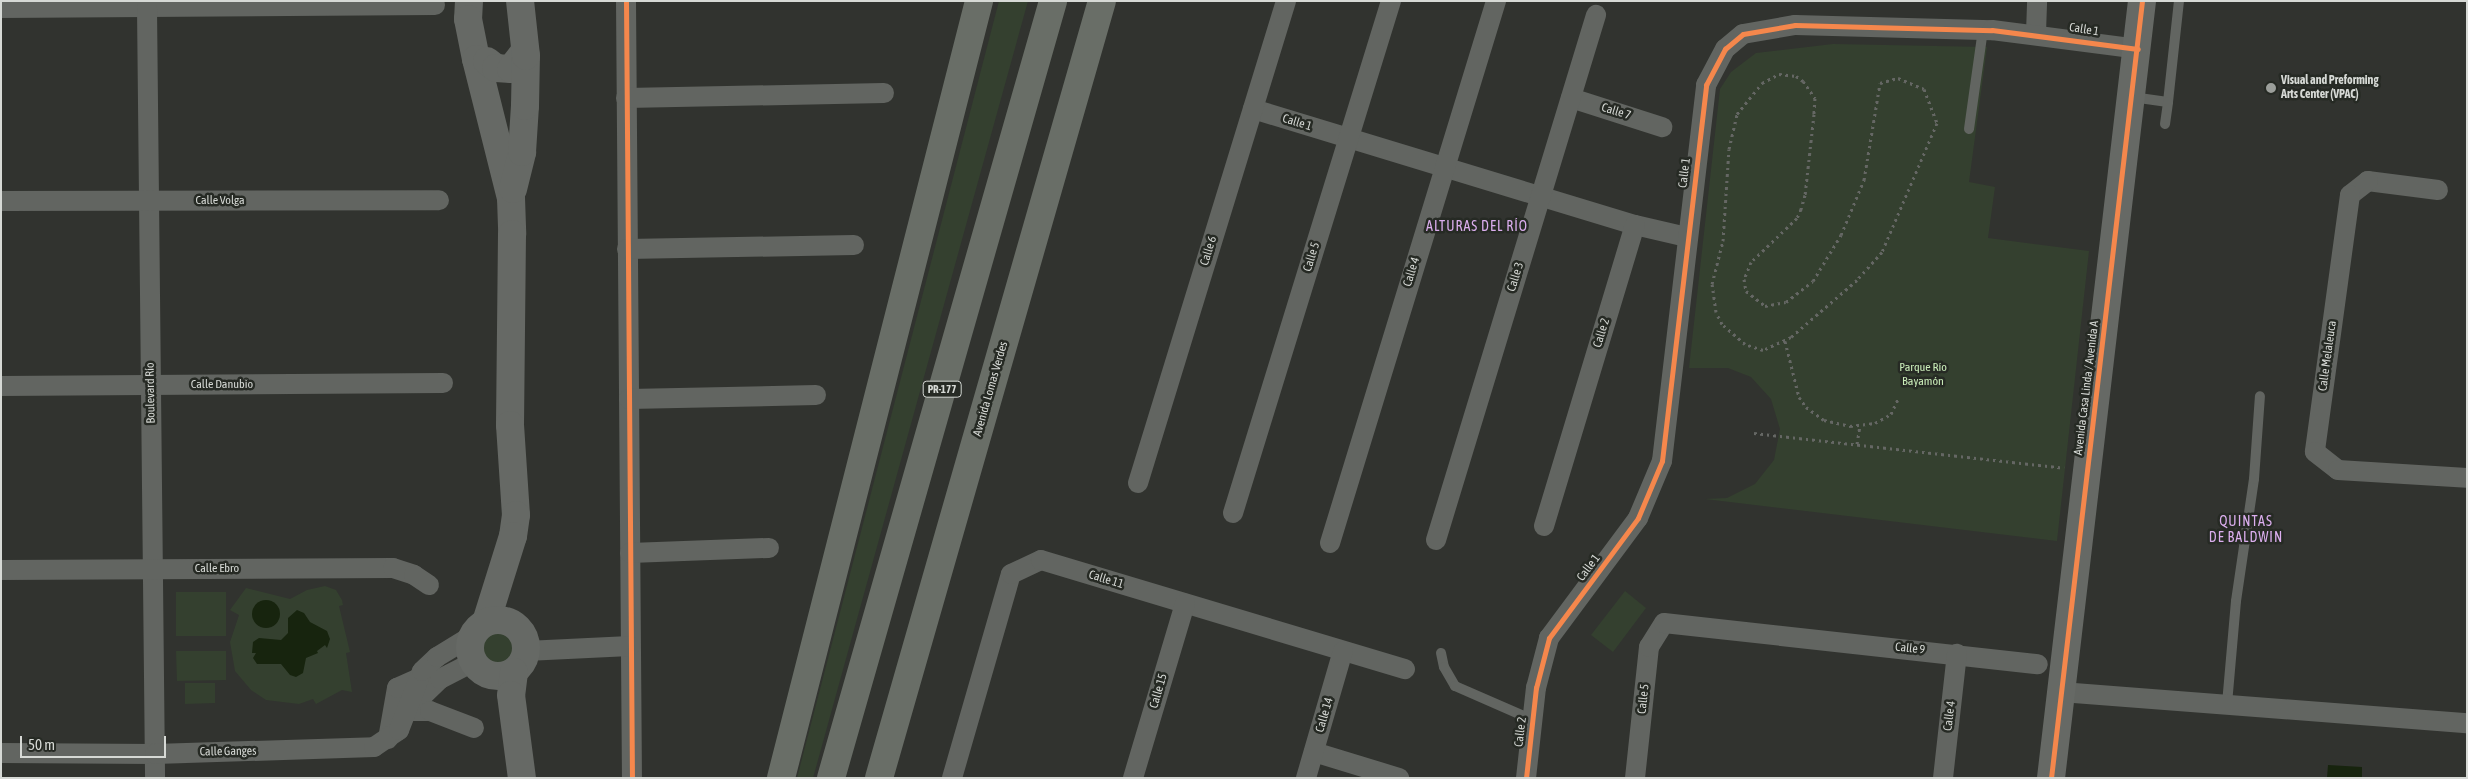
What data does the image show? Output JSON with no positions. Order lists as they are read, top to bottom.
{
  "streets": {
    "highway": ["PR-177", "Avenida Lomas Verdes"],
    "street": [
      "Calle 1",
      "Calle 7",
      "Calle Volga",
      "Calle 6",
      "Calle 5",
      "Calle 4",
      "Calle 3",
      "Calle 2",
      "Calle Melaleuca",
      "Calle Danubio",
      "Avenida Casa Linda / Avenida A",
      "Boulevard Río",
      "Calle Ebro",
      "Calle 11",
      "Calle 9",
      "Calle 15",
      "Calle 14",
      "Calle Ganges"
    ]
  },
  "crossings": [
    ["Calle 1", "Calle 6"],
    ["Calle 1", "Calle 5"],
    ["Calle 1", "Calle 4"],
    ["Calle 1", "Calle 3"],
    ["Calle 1", "Calle 2"],
    ["Calle 1", "Avenida Casa Linda / Avenida A"],
    ["Calle 7", "Calle 3"],
    ["Calle Volga", "Boulevard Río"],
    ["Calle 5", "Calle 9"],
    ["Calle 4", "Calle 9"],
    ["Calle Danubio", "Boulevard Río"],
    ["Boulevard Río", "Calle Ebro"],
    ["Boulevard Río", "Calle Ganges"],
    ["Calle 11", "Calle 15"],
    ["Calle 11", "Calle 14"]
  ],
  "districts": ["ALTURAS DEL RÍO", "QUINTAS DE BALDWIN"],
  "parks": ["Parque Río Bayamón"],
  "places": ["Visual and Preforming Arts Center (VPAC)"],
  "scale_bar": "50 m"
}
